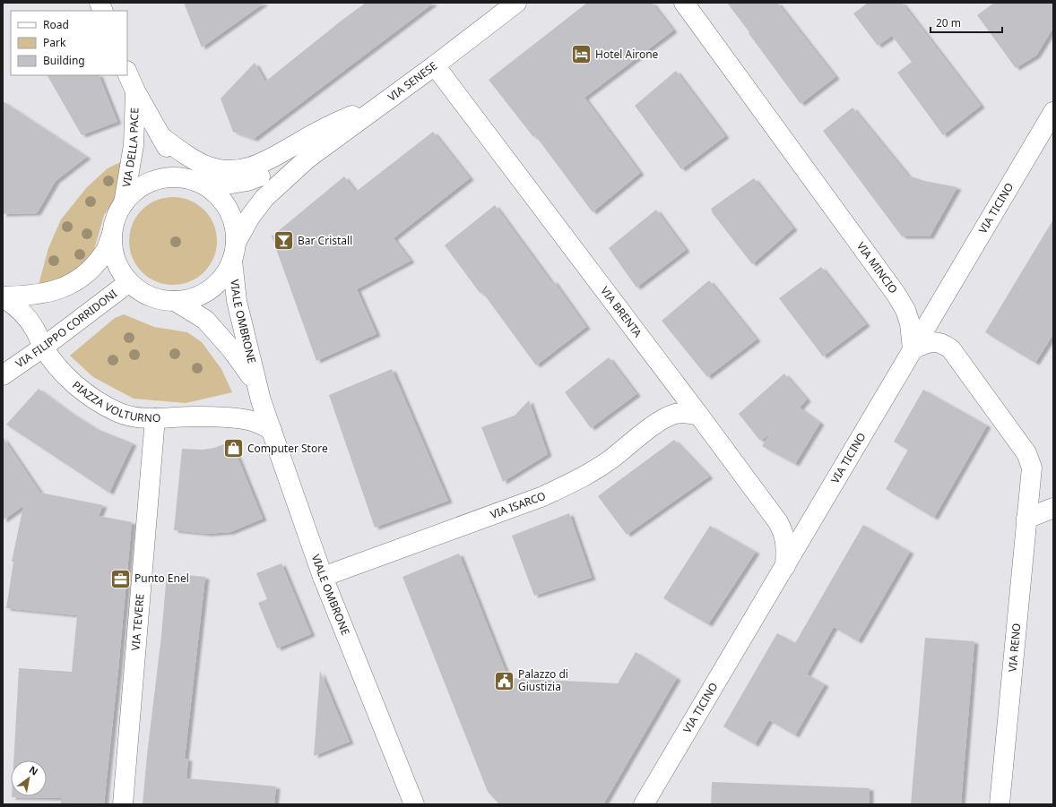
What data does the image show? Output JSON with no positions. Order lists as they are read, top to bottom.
{
  "streets": {
    "street": [
      "VIA SENESE",
      "VIA DELLA PACE",
      "VIA TICINO",
      "VIA MINCIO",
      "VIA BRENTA",
      "VIALE OMBRONE",
      "VIA FILIPPO CORRIDONI",
      "PIAZZA VOLTURNO",
      "VIA ISARCO",
      "VIA TEVERE",
      "VIA RENO"
    ]
  },
  "crossings": [
    ["VIA SENESE", "VIA DELLA PACE"],
    ["VIA SENESE", "VIA BRENTA"],
    ["VIA SENESE", "VIALE OMBRONE"],
    ["VIA SENESE", "VIA FILIPPO CORRIDONI"],
    ["VIA DELLA PACE", "VIALE OMBRONE"],
    ["VIA DELLA PACE", "VIA FILIPPO CORRIDONI"],
    ["VIA TICINO", "VIA MINCIO"],
    ["VIA TICINO", "VIA BRENTA"],
    ["VIA BRENTA", "VIA ISARCO"],
    ["VIALE OMBRONE", "VIA FILIPPO CORRIDONI"],
    ["VIALE OMBRONE", "PIAZZA VOLTURNO"],
    ["VIALE OMBRONE", "VIA ISARCO"],
    ["VIA FILIPPO CORRIDONI", "PIAZZA VOLTURNO"],
    ["PIAZZA VOLTURNO", "VIA TEVERE"]
  ],
  "places": {
    "hotel": ["Hotel Airone"],
    "bar": ["Bar Cristall"],
    "shop": ["Computer Store"],
    "office": ["Punto Enel"],
    "public building": ["Palazzo di Giustizia"]
  },
  "legend": ["Road", "Park", "Building"],
  "scale_bar": "20 m",
  "north": "top right"
}
